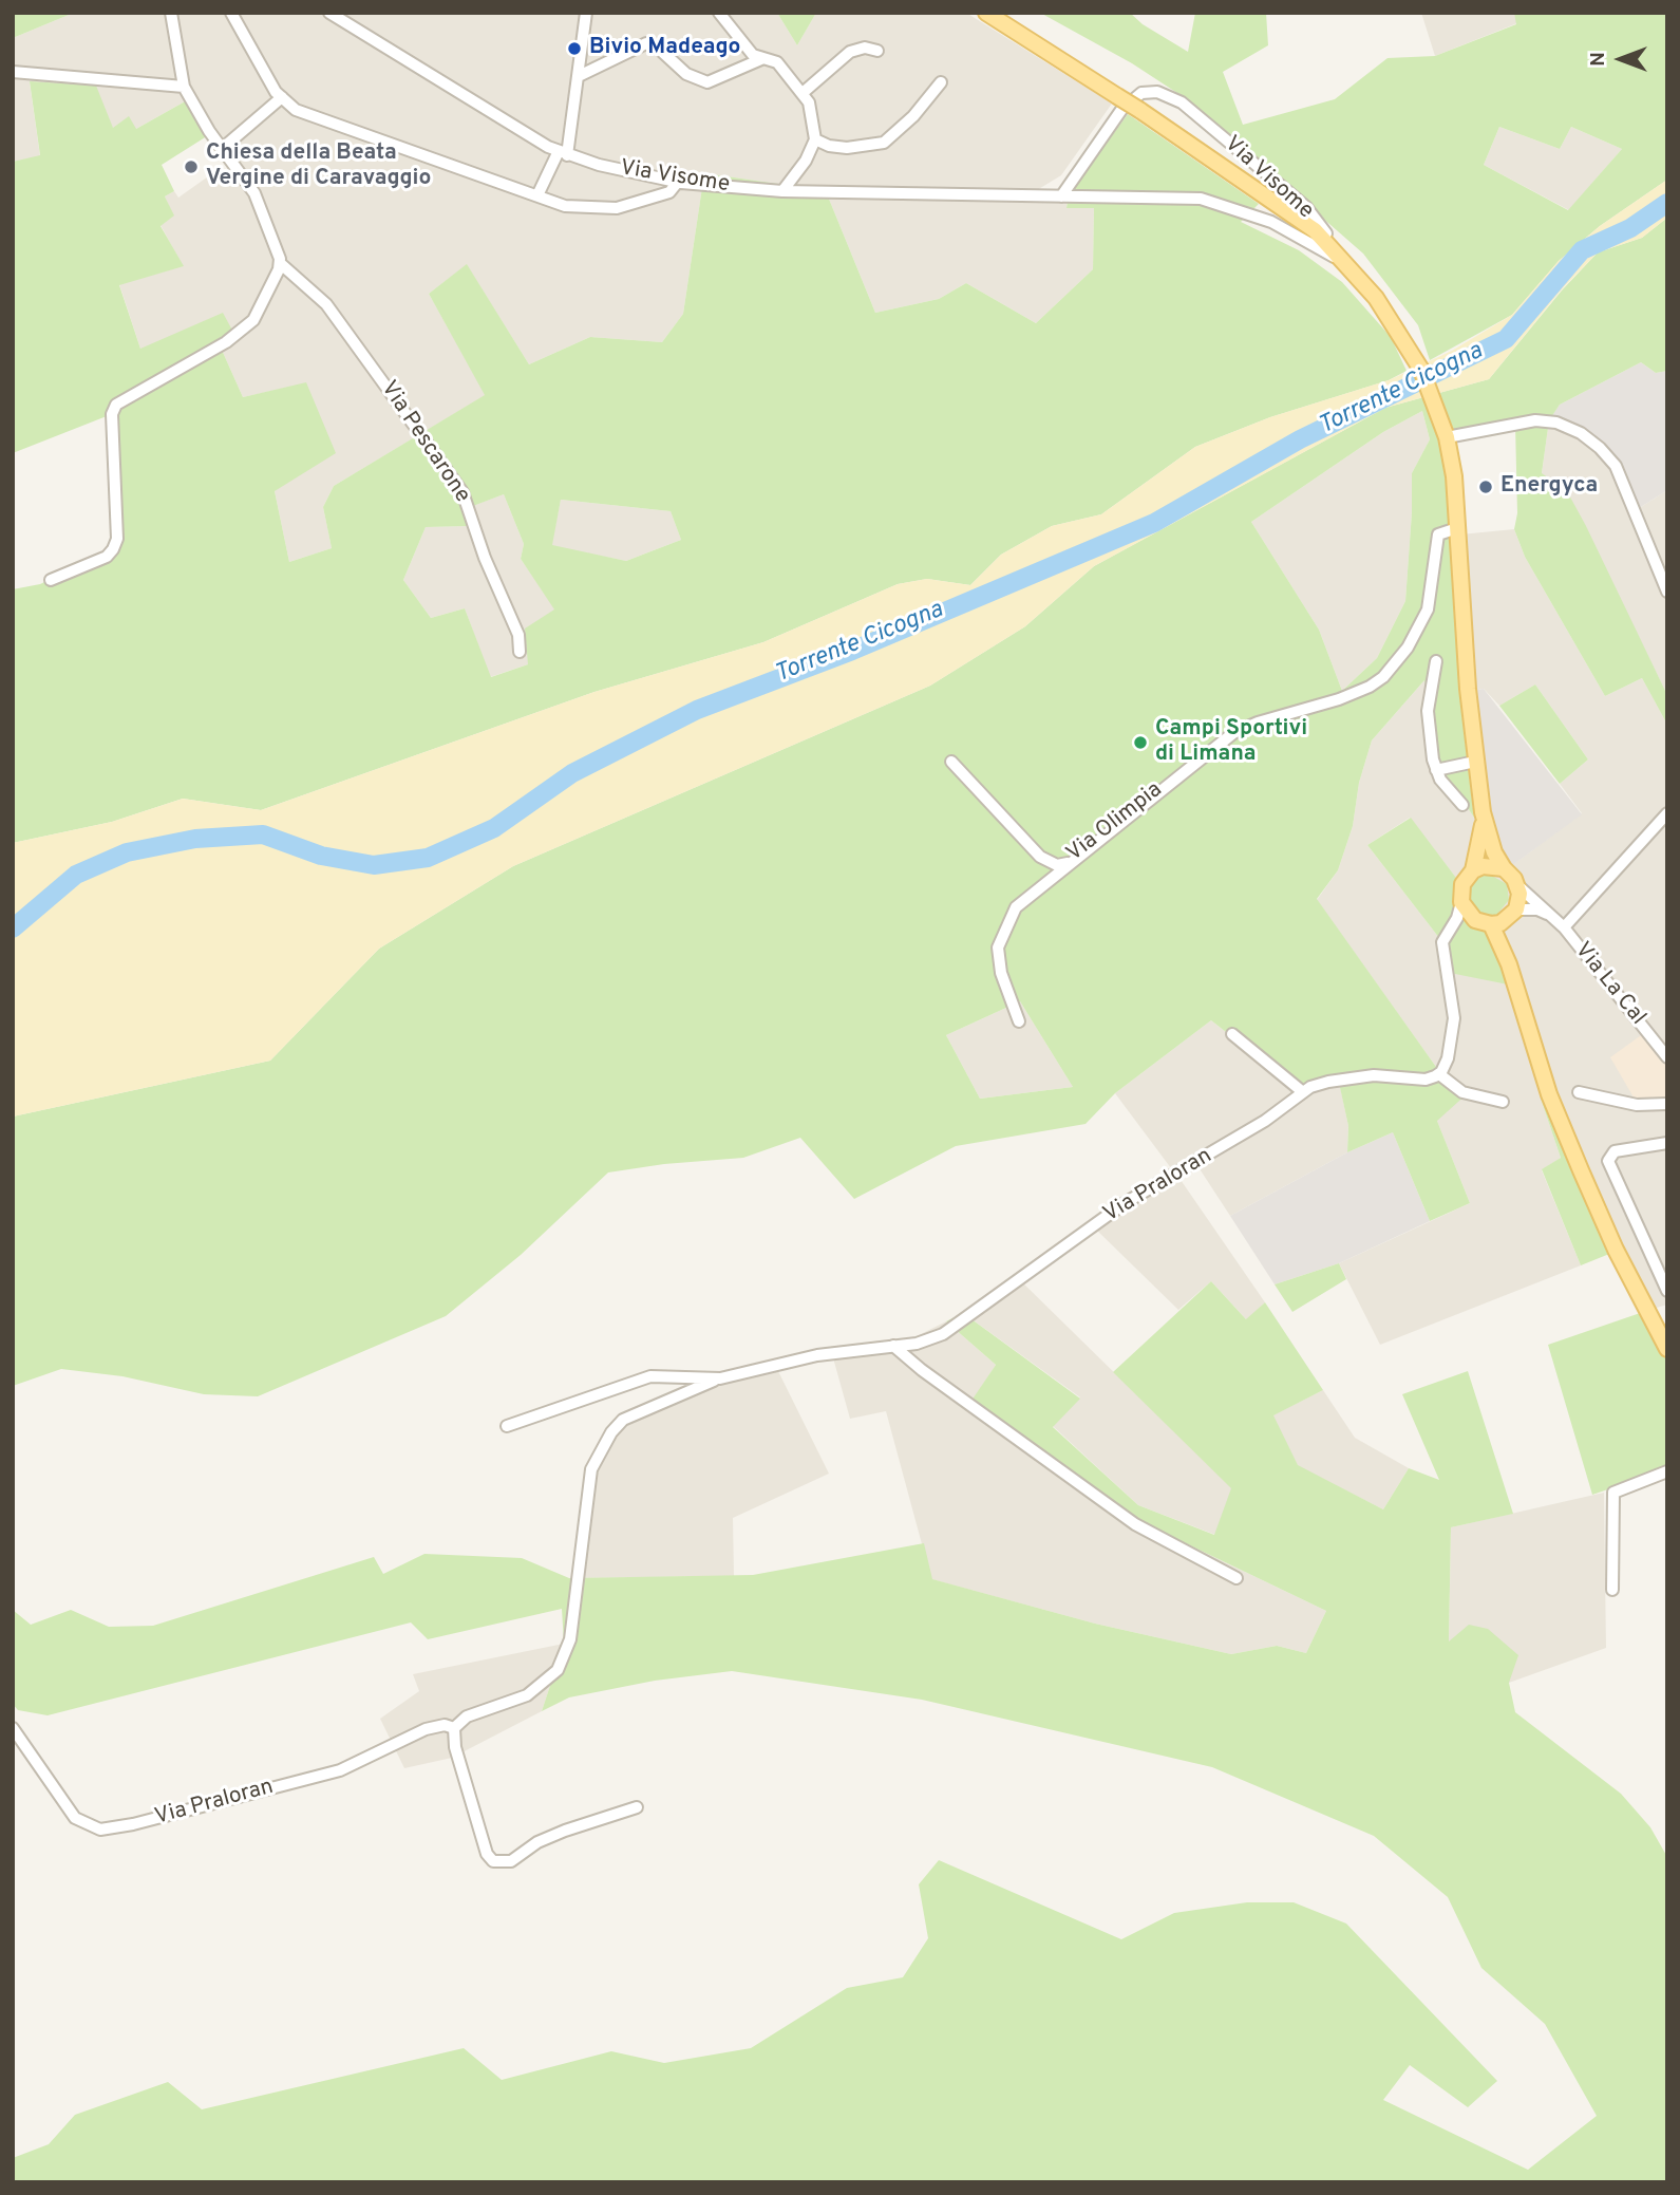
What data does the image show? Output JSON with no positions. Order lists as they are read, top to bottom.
{
  "streets": {
    "street": [
      "Via Visome",
      "Via Pescarone",
      "Via Olimpia",
      "Via La Cal",
      "Via Praloran"
    ]
  },
  "water": ["Torrente Cicogna"],
  "places": [
    "Bivio Madeago",
    "Chiesa della Beata Vergine di Caravaggio",
    "Energyca",
    "Campi Sportivi di Limana"
  ],
  "north": "left"
}
